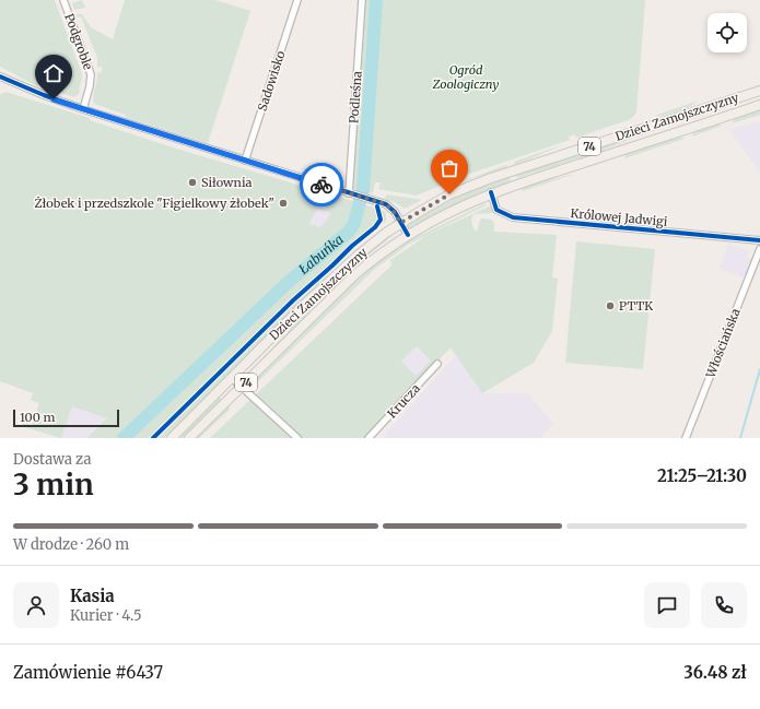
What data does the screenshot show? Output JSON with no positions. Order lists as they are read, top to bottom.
{
  "streets": {
    "main road": ["Dzieci Zamojszczyzny", "74"],
    "street": [
      "Podgroble",
      "Sadowisko",
      "Podleśna",
      "Królowej Jadwigi",
      "Włościańska",
      "Krucza"
    ]
  },
  "crossings": [
    ["Dzieci Zamojszczyzny", "Królowej Jadwigi"]
  ],
  "water": ["Łabuńka"],
  "parks": ["Ogród Zoologiczny"],
  "places": ["Siłownia", "Żłobek i przedszkole \"Figielkowy żłobek\"", "PTTK"],
  "scale_bar": "100 m",
  "page": {
    "scale": "100 m",
    "heading": ["3 min", "Dostawa za", "21:25–21:30"],
    "panel": [
      "Kasia",
      "Kurier · 4.5",
      "Zamówienie #6437",
      "36.48 zł"
    ],
    "bar": "W drodze · 260 m"
  }
}
